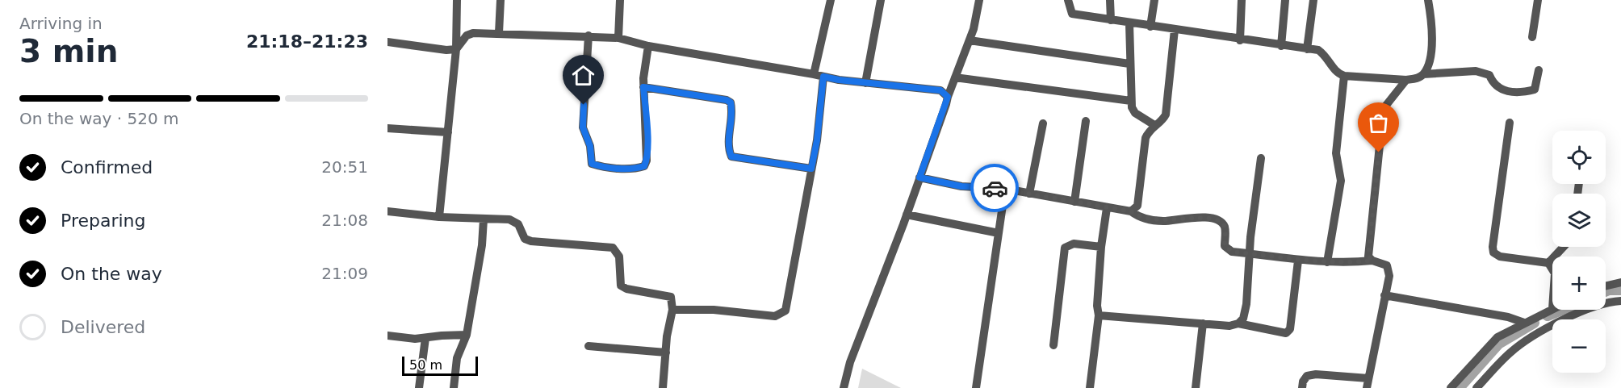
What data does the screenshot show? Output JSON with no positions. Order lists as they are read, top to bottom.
{
  "scale_bar": "50 m",
  "page": {
    "heading": ["3 min", "Arriving in", "21:18–21:23"],
    "bar": "On the way · 520 m",
    "map_buttons": ["+", "−"],
    "list": [
      ["Confirmed", "20:51"],
      ["Preparing", "21:08"],
      ["On the way", "21:09"],
      "Delivered"
    ],
    "scale": "50 m"
  }
}
